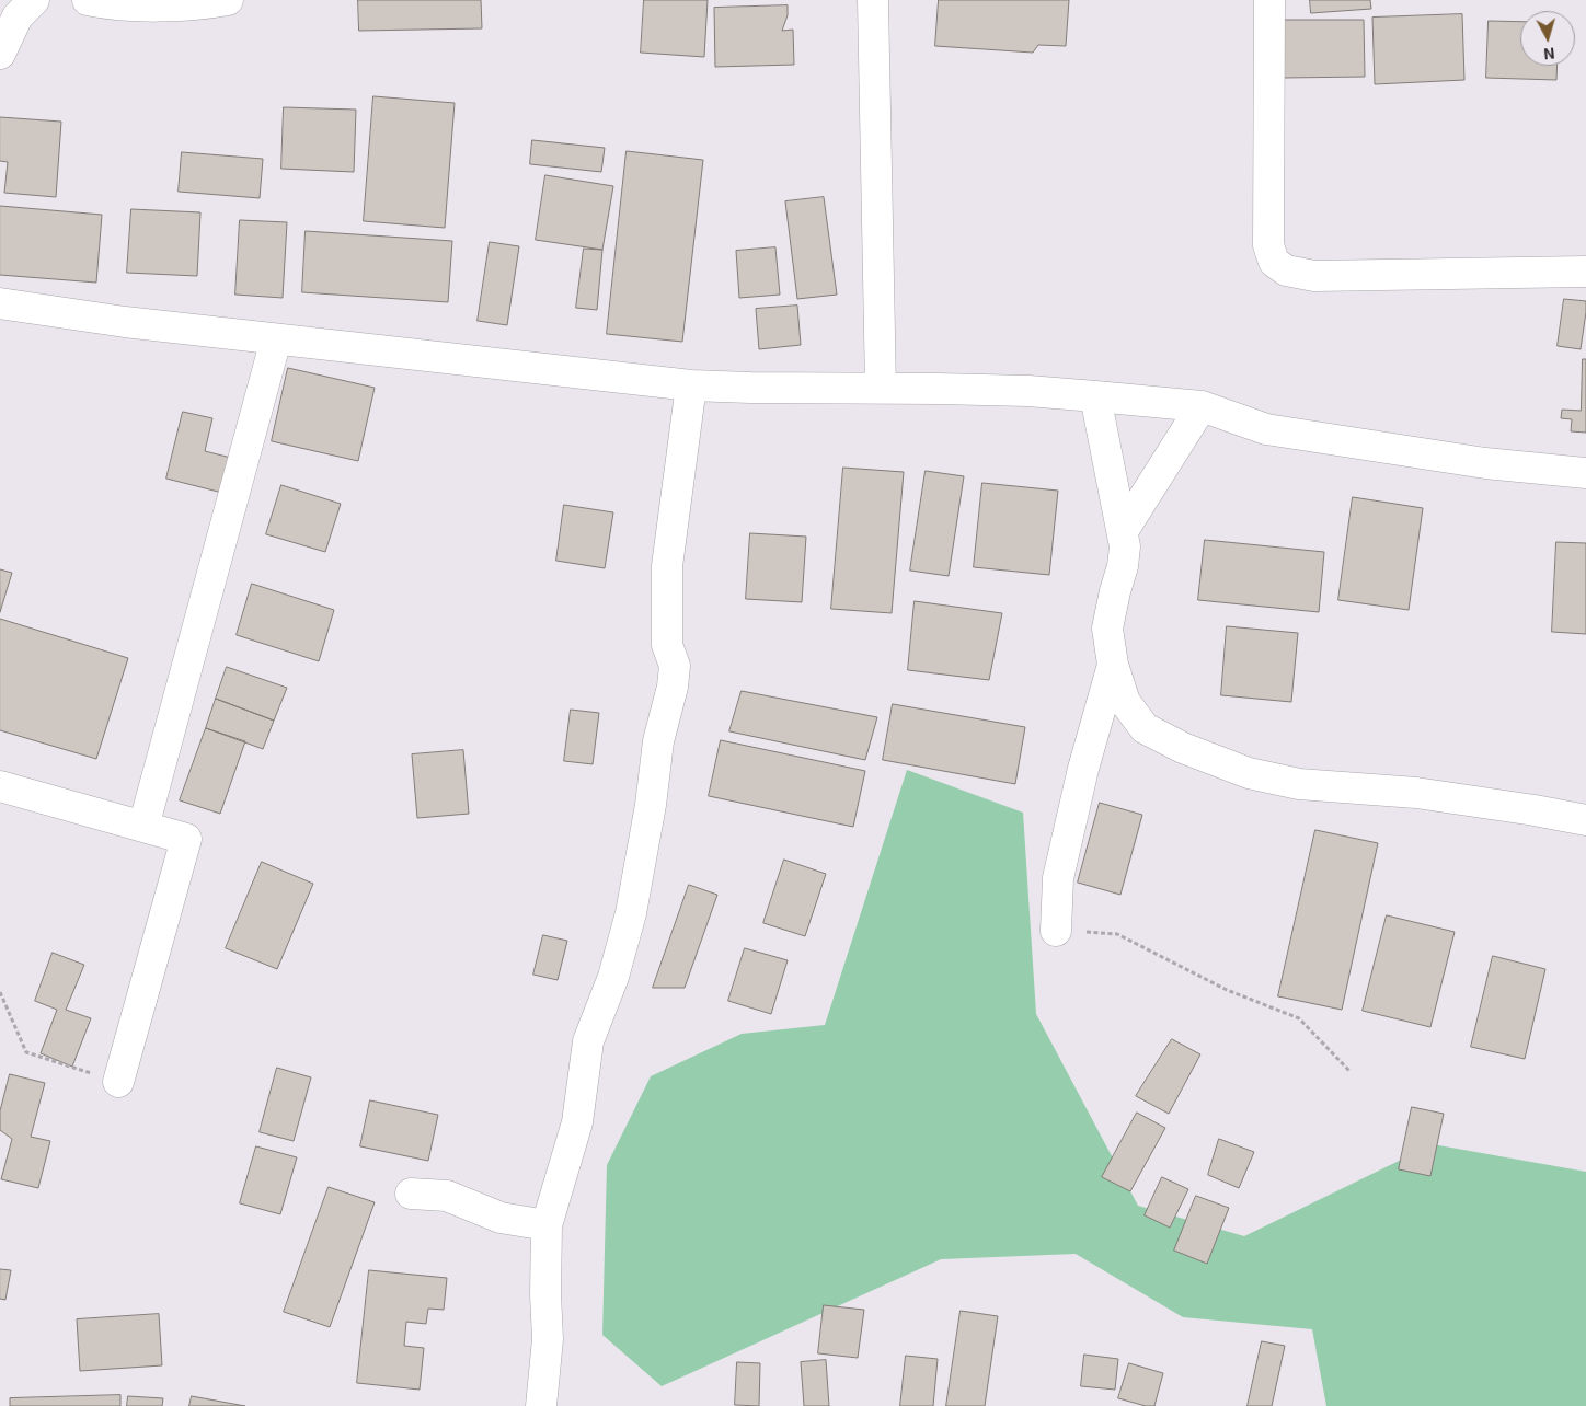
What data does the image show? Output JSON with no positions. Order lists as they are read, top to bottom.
{
  "north": "bottom"
}
